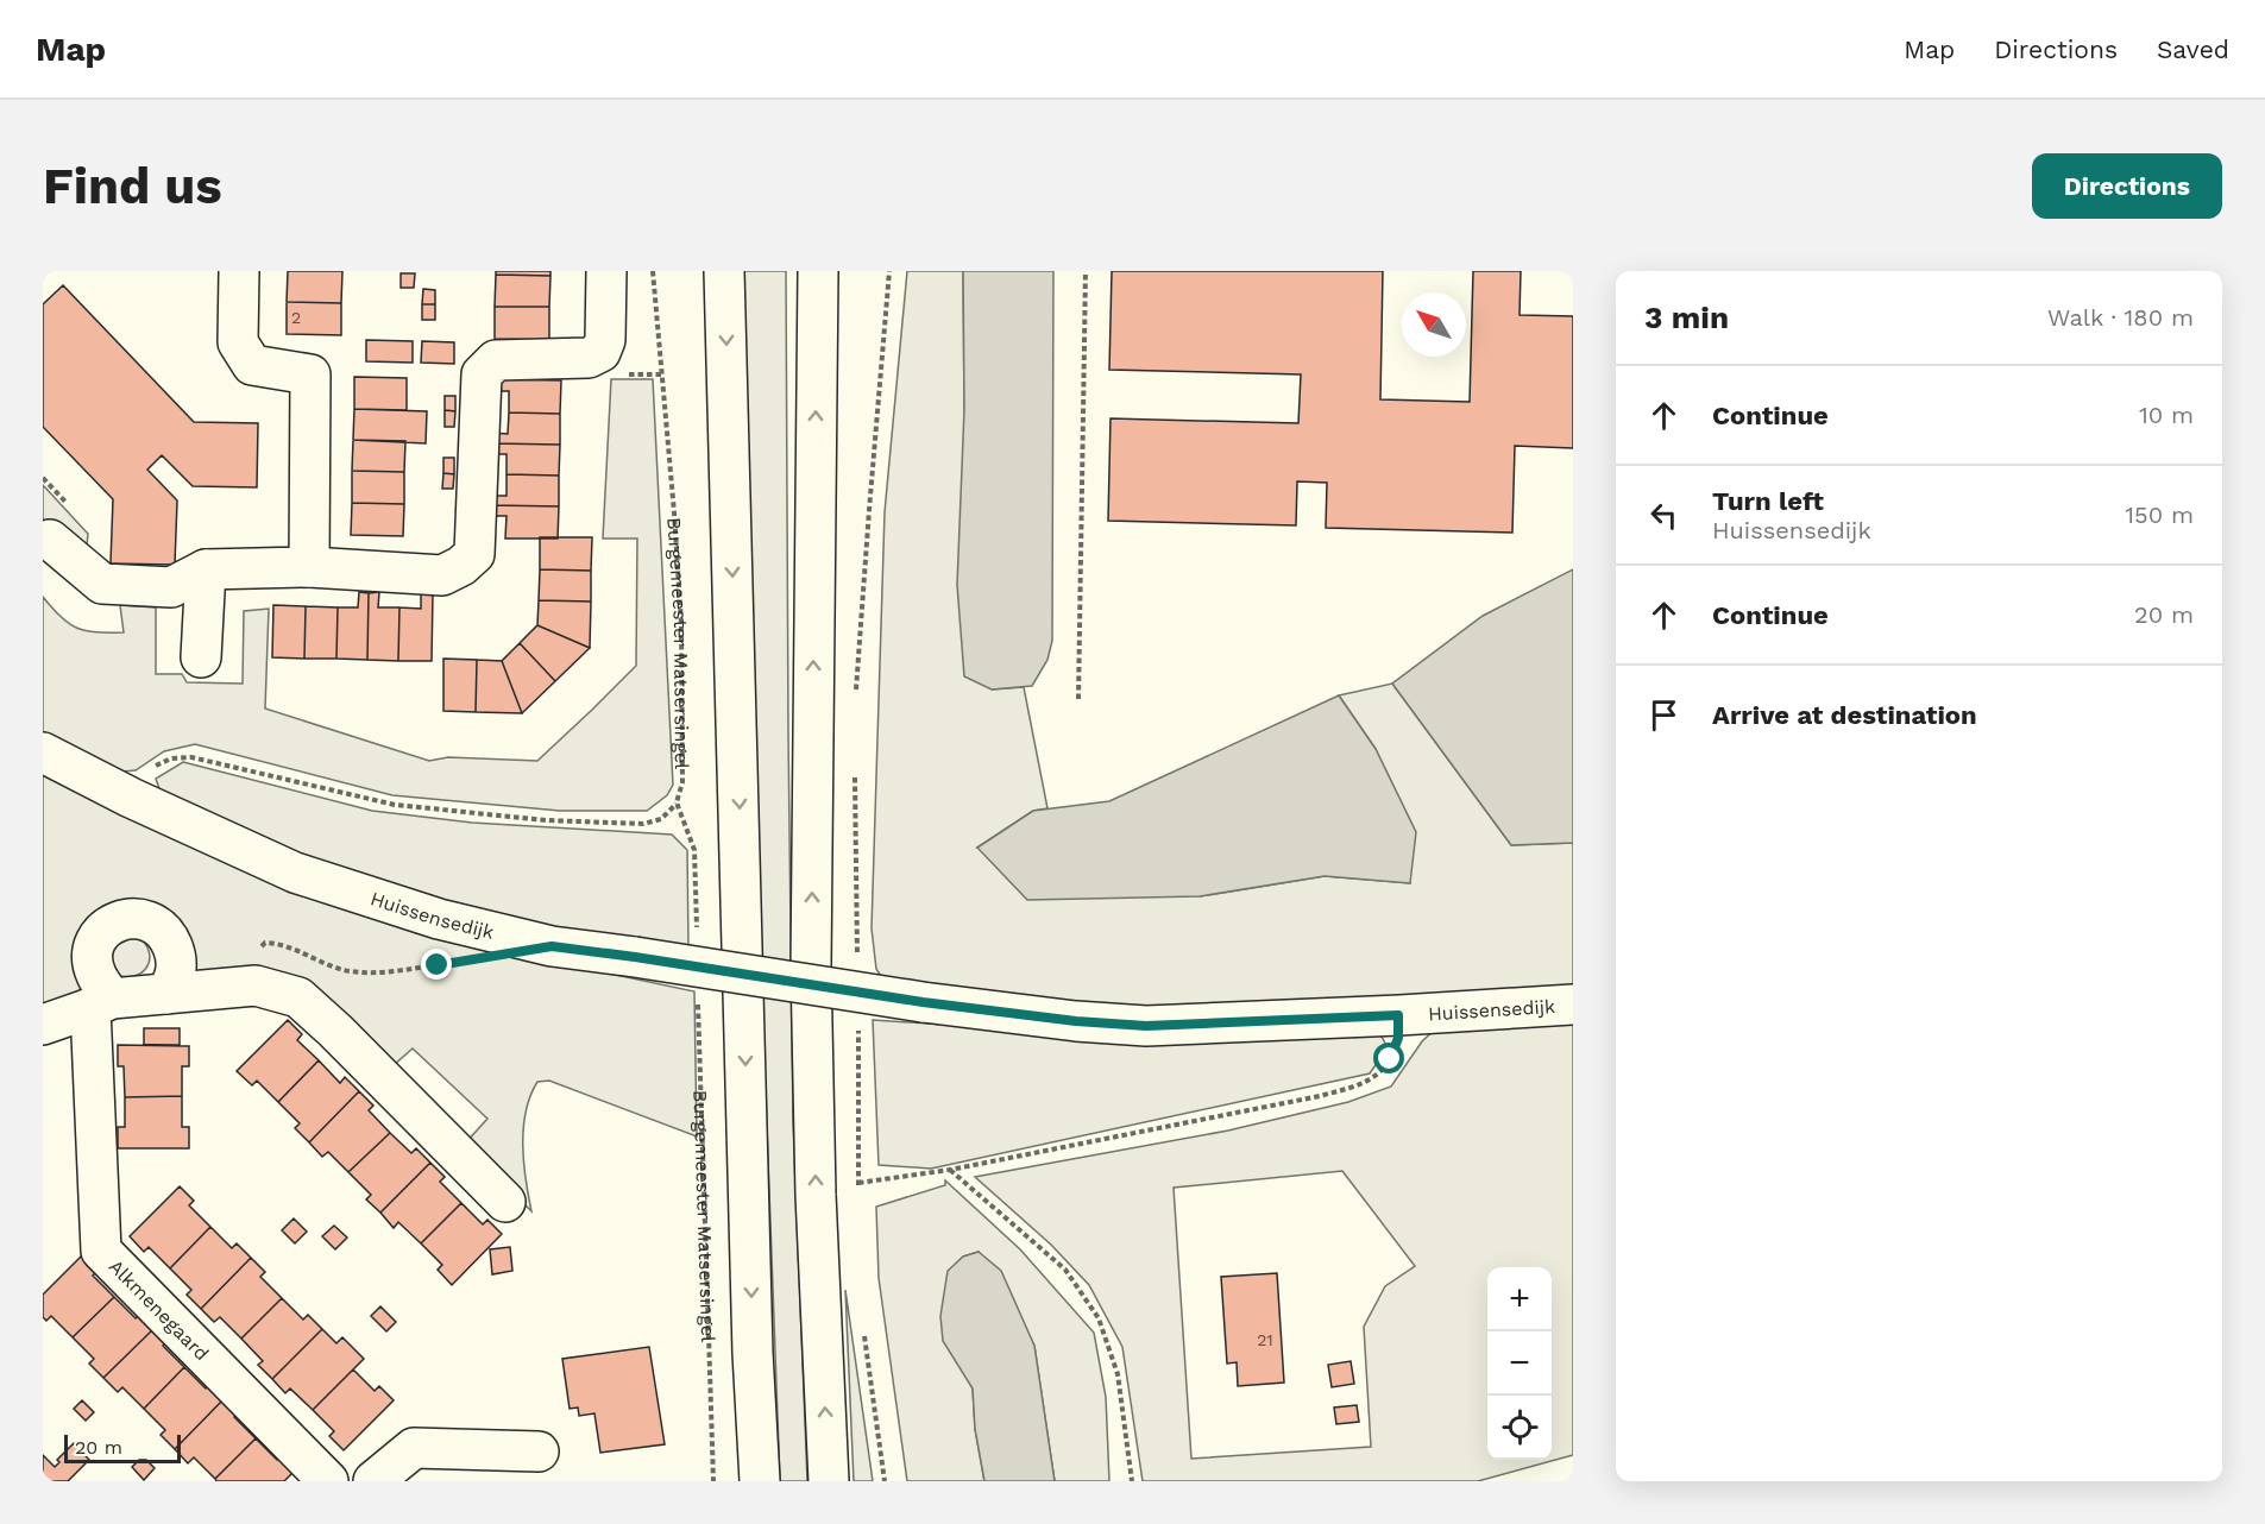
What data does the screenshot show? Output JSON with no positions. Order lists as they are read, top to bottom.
{
  "streets": {
    "street": ["Huissensedijk", "Alkmenegaard"],
    "path": ["Burgemeester Matsersingel"]
  },
  "house_numbers": ["2", "21"],
  "scale_bar": "20 m",
  "north": "top left",
  "page": {
    "header": "Map",
    "nav": ["Map", "Directions", "Saved"],
    "buttons": "Directions",
    "title": "Find us",
    "heading": ["3 min", "Walk · 180 m"],
    "list": [
      ["Continue", "10 m"],
      ["Turn left", "Huissensedijk", "150 m"],
      ["Continue", "20 m"],
      "Arrive at destination"
    ],
    "map_buttons": ["+", "−"],
    "scale": "20 m"
  }
}
